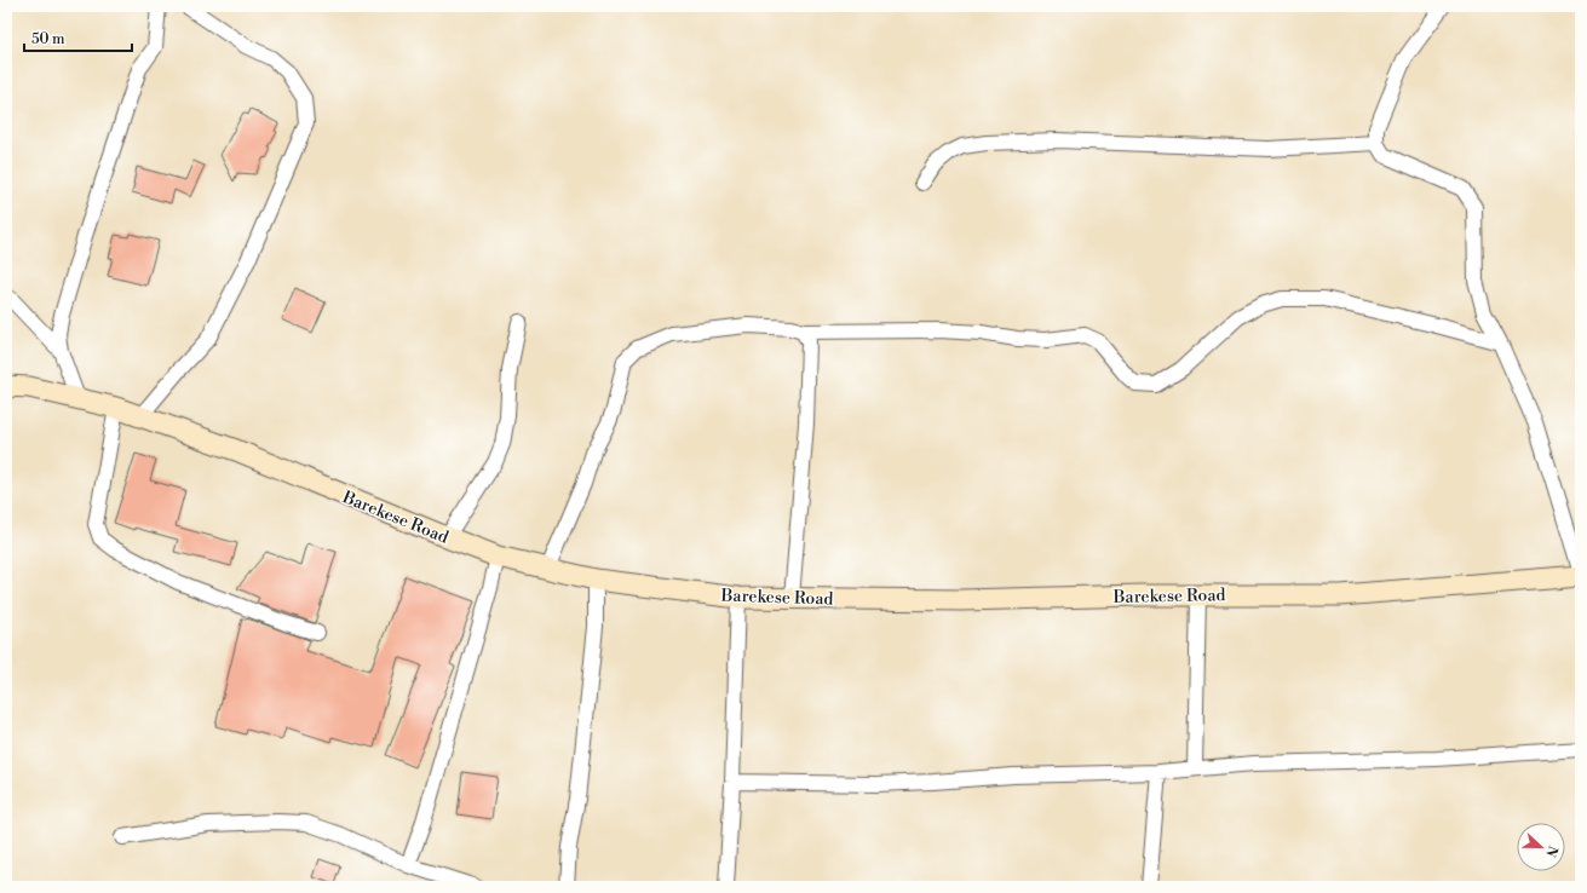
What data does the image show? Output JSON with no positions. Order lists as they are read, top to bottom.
{
  "streets": {
    "main road": ["Barekese Road"]
  },
  "scale_bar": "50 m",
  "north": "right"
}
